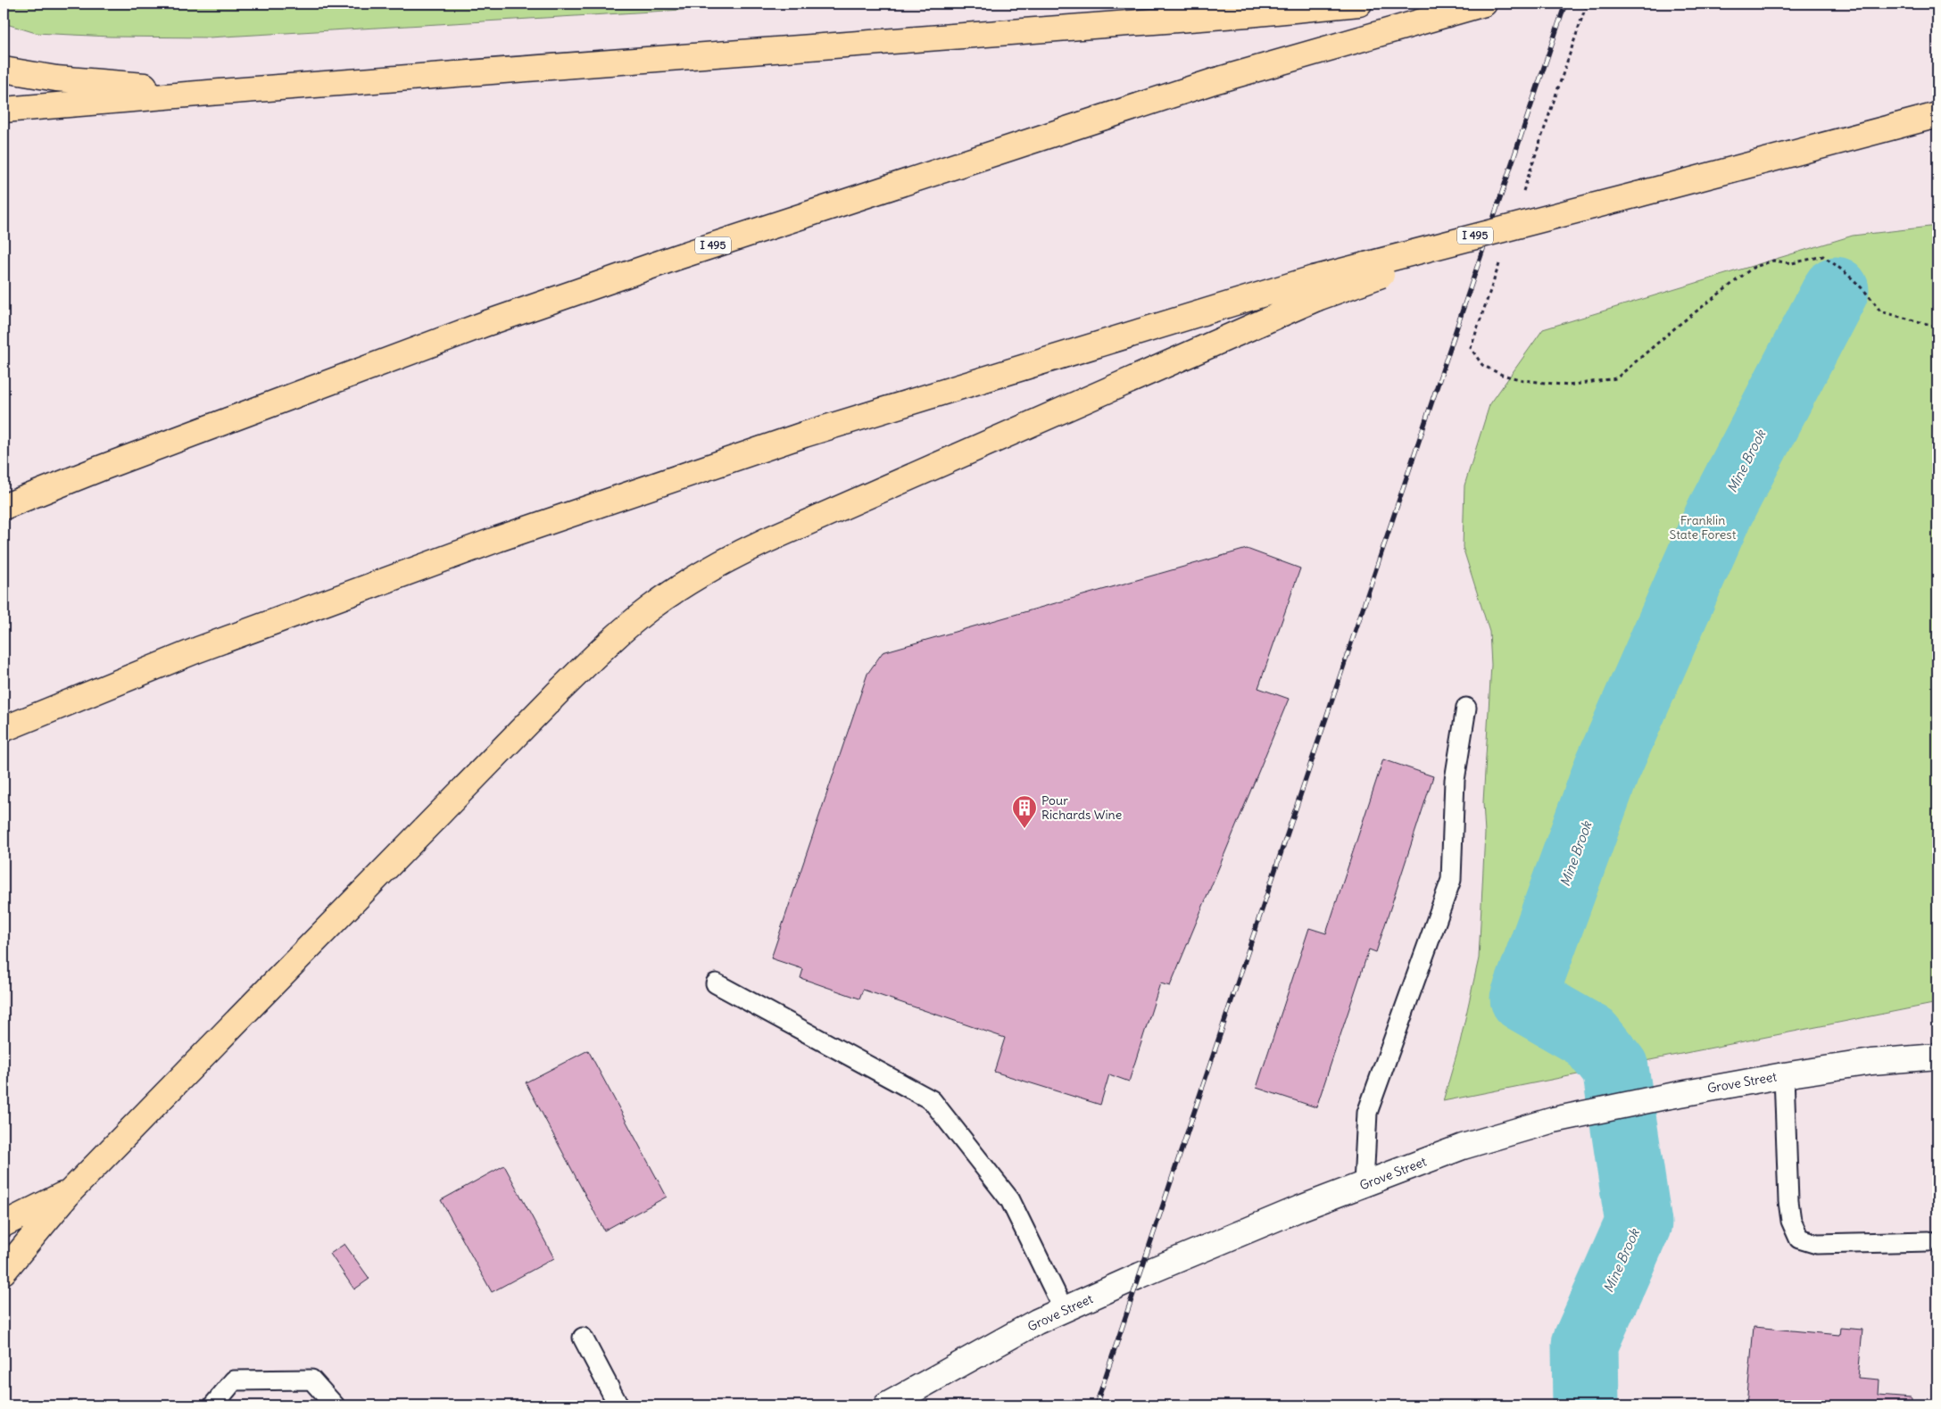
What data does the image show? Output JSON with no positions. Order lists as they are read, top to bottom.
{
  "streets": {
    "highway": ["I 495"],
    "main road": ["Grove Street"]
  },
  "water": ["Mine Brook"],
  "parks": ["Franklin State Forest"],
  "places": {
    "building": ["Pour Richards Wine"]
  }
}
